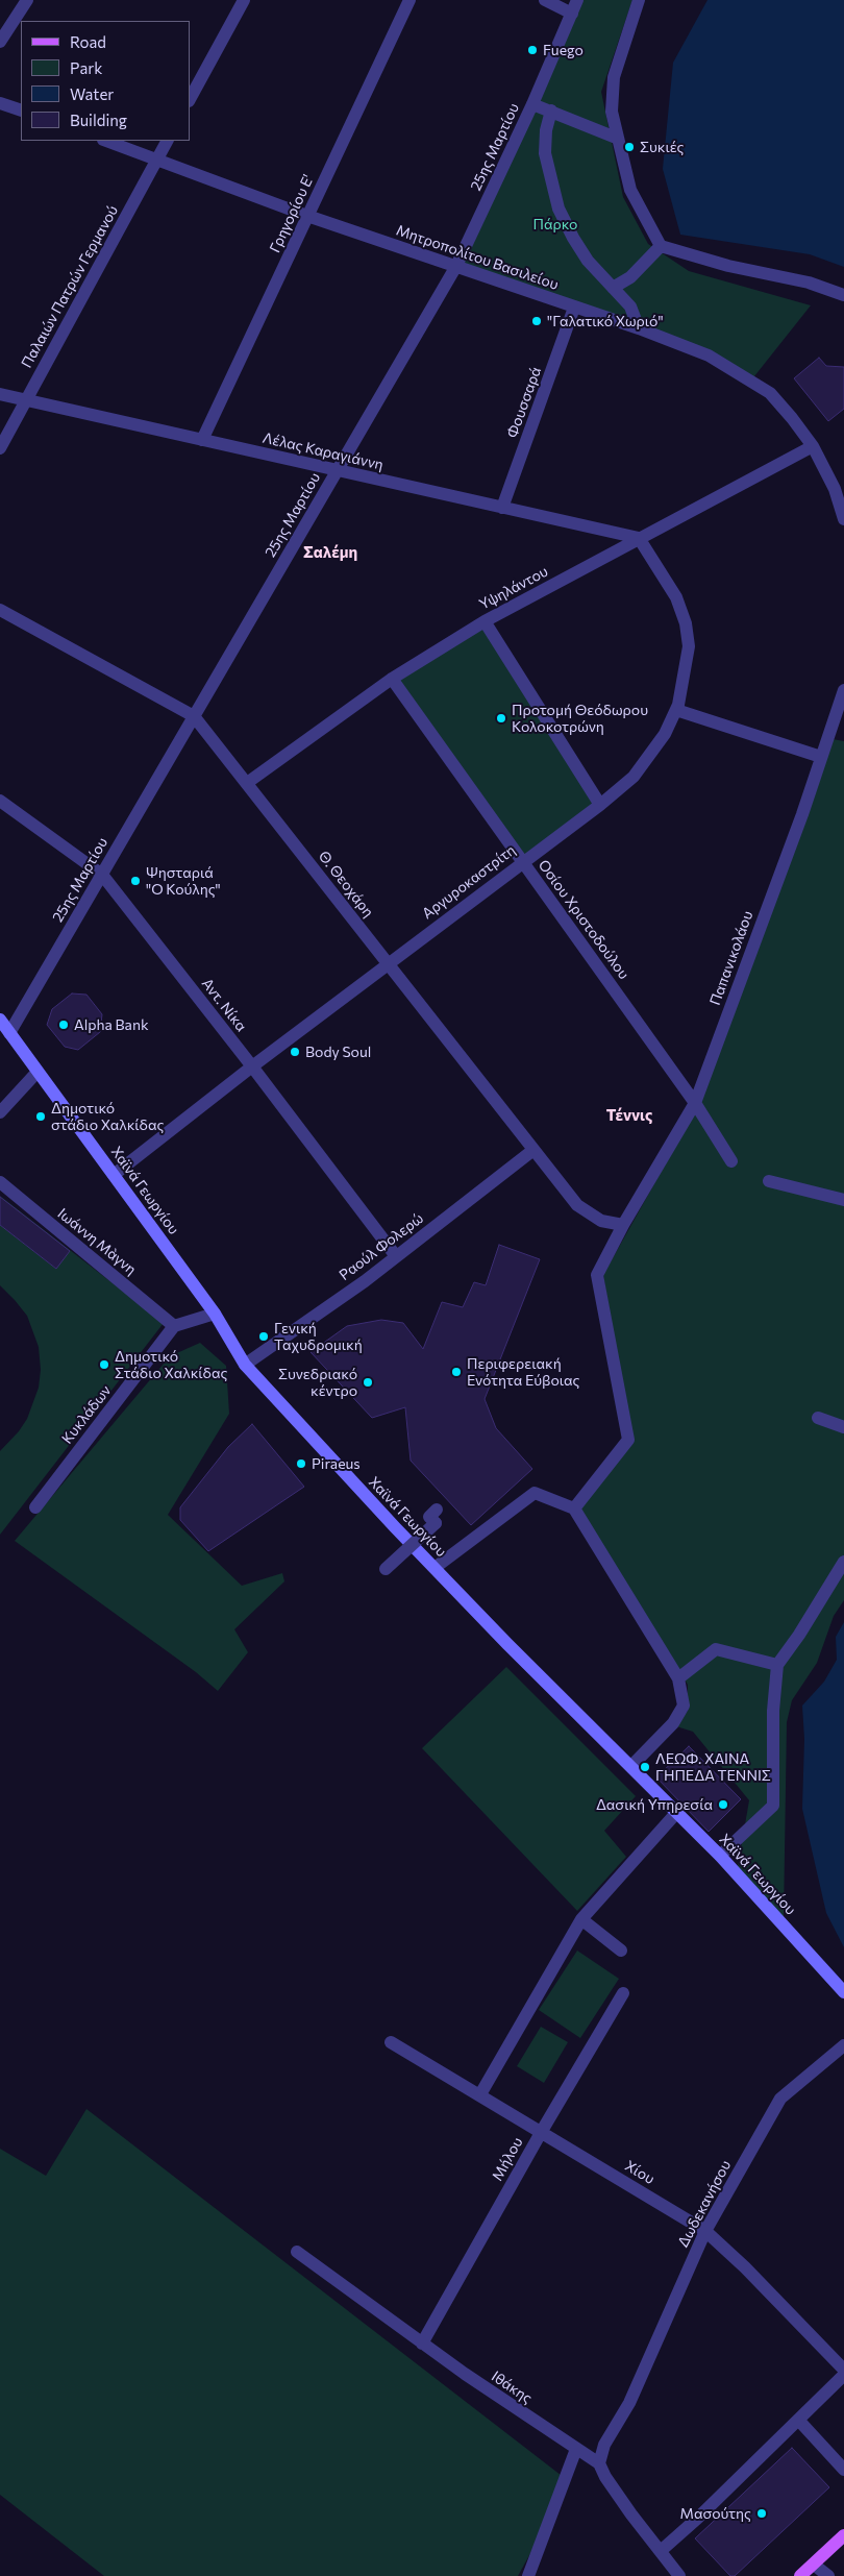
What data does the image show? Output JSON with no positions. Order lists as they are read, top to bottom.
{
  "streets": {
    "main road": ["Χαϊνά Γεωργίου"],
    "street": [
      "25ης Μαρτίου",
      "Γρηγορίου Ε'",
      "Μητροπολίτου Βασιλείου",
      "Παλαιών Πατρών Γερμανού",
      "Φουσσαρά",
      "Λέλας Καραγιάννη",
      "Υψηλάντου",
      "Αργυροκαστρίτη",
      "Θ. Θεοχάρη",
      "Οσίου Χριστοδούλου",
      "Παπανικολάου",
      "Αντ. Νίκα",
      "Ιωάννη Μὰγνη",
      "Ραούλ Φολερώ",
      "Κυκλάδων",
      "Μήλου",
      "Χίου",
      "Δωδεκανήσου",
      "Ιθάκης"
    ]
  },
  "crossings": [
    ["25ης Μαρτίου", "Μητροπολίτου Βασιλείου"],
    ["25ης Μαρτίου", "Λέλας Καραγιάννη"],
    ["25ης Μαρτίου", "Θ. Θεοχάρη"],
    ["25ης Μαρτίου", "Αντ. Νίκα"],
    ["25ης Μαρτίου", "Χαϊνά Γεωργίου"],
    ["Γρηγορίου Ε'", "Μητροπολίτου Βασιλείου"],
    ["Γρηγορίου Ε'", "Λέλας Καραγιάννη"],
    ["Μητροπολίτου Βασιλείου", "Παλαιών Πατρών Γερμανού"],
    ["Μητροπολίτου Βασιλείου", "Φουσσαρά"],
    ["Μητροπολίτου Βασιλείου", "Υψηλάντου"],
    ["Παλαιών Πατρών Γερμανού", "Λέλας Καραγιάννη"],
    ["Φουσσαρά", "Λέλας Καραγιάννη"],
    ["Λέλας Καραγιάννη", "Υψηλάντου"],
    ["Λέλας Καραγιάννη", "Αργυροκαστρίτη"],
    ["Υψηλάντου", "Αργυροκαστρίτη"],
    ["Υψηλάντου", "Θ. Θεοχάρη"],
    ["Υψηλάντου", "Οσίου Χριστοδούλου"],
    ["Αργυροκαστρίτη", "Θ. Θεοχάρη"],
    ["Αργυροκαστρίτη", "Οσίου Χριστοδούλου"],
    ["Αργυροκαστρίτη", "Αντ. Νίκα"],
    ["Αργυροκαστρίτη", "Χαϊνά Γεωργίου"],
    ["Θ. Θεοχάρη", "Παπανικολάου"],
    ["Θ. Θεοχάρη", "Ραούλ Φολερώ"],
    ["Οσίου Χριστοδούλου", "Παπανικολάου"],
    ["Αντ. Νίκα", "Ραούλ Φολερώ"],
    ["Χαϊνά Γεωργίου", "Ραούλ Φολερώ"],
    ["Ιωάννη Μὰγνη", "Κυκλάδων"],
    ["Μήλου", "Χίου"],
    ["Μήλου", "Ιθάκης"],
    ["Χίου", "Δωδεκανήσου"],
    ["Δωδεκανήσου", "Ιθάκης"]
  ],
  "districts": ["Σαλέμη", "Τέννις"],
  "parks": ["Πάρκο"],
  "places": [
    "Fuego",
    "Συκιές",
    "\"Γαλατικό Χωριό\"",
    "Προτομή Θεόδωρου Κολοκοτρώνη",
    "Ψησταριά \"Ο Κούλης\"",
    "Alpha Bank",
    "Body Soul",
    "Δημοτικό στάδιο Χαλκίδας",
    "Γενική Ταχυδρομική",
    "Δημοτικό Στάδιο Χαλκίδας",
    "Περιφερειακή Ενότητα Εύβοιας",
    "Συνεδριακό κέντρο",
    "Piraeus",
    "ΛΕΩΦ. ΧΑΙΝΑ ΓΗΠΕΔΑ ΤΕΝΝΙΣ",
    "Δασική Υπηρεσία",
    "Μασούτης"
  ],
  "legend": [
    "Road",
    "Park",
    "Water",
    "Building"
  ]
}
